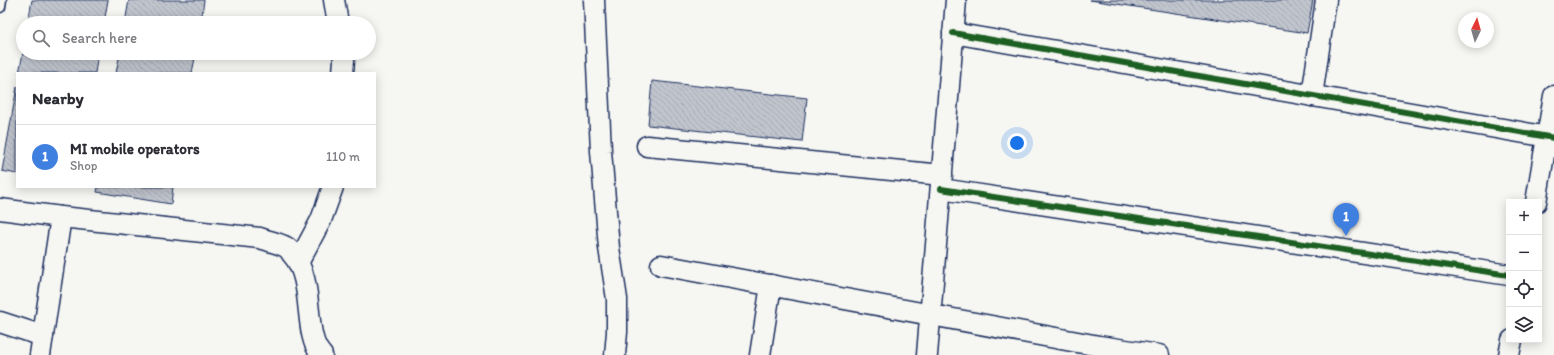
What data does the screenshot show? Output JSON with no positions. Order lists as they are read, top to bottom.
{
  "north": "top",
  "page": {
    "search": "Search here",
    "heading": "Nearby",
    "list": [
      {
        "mark": "1",
        "name": "MI mobile operators",
        "note": "Shop",
        "value": "110 m"
      }
    ],
    "map_buttons": ["+", "−"],
    "pins": "1"
  }
}
